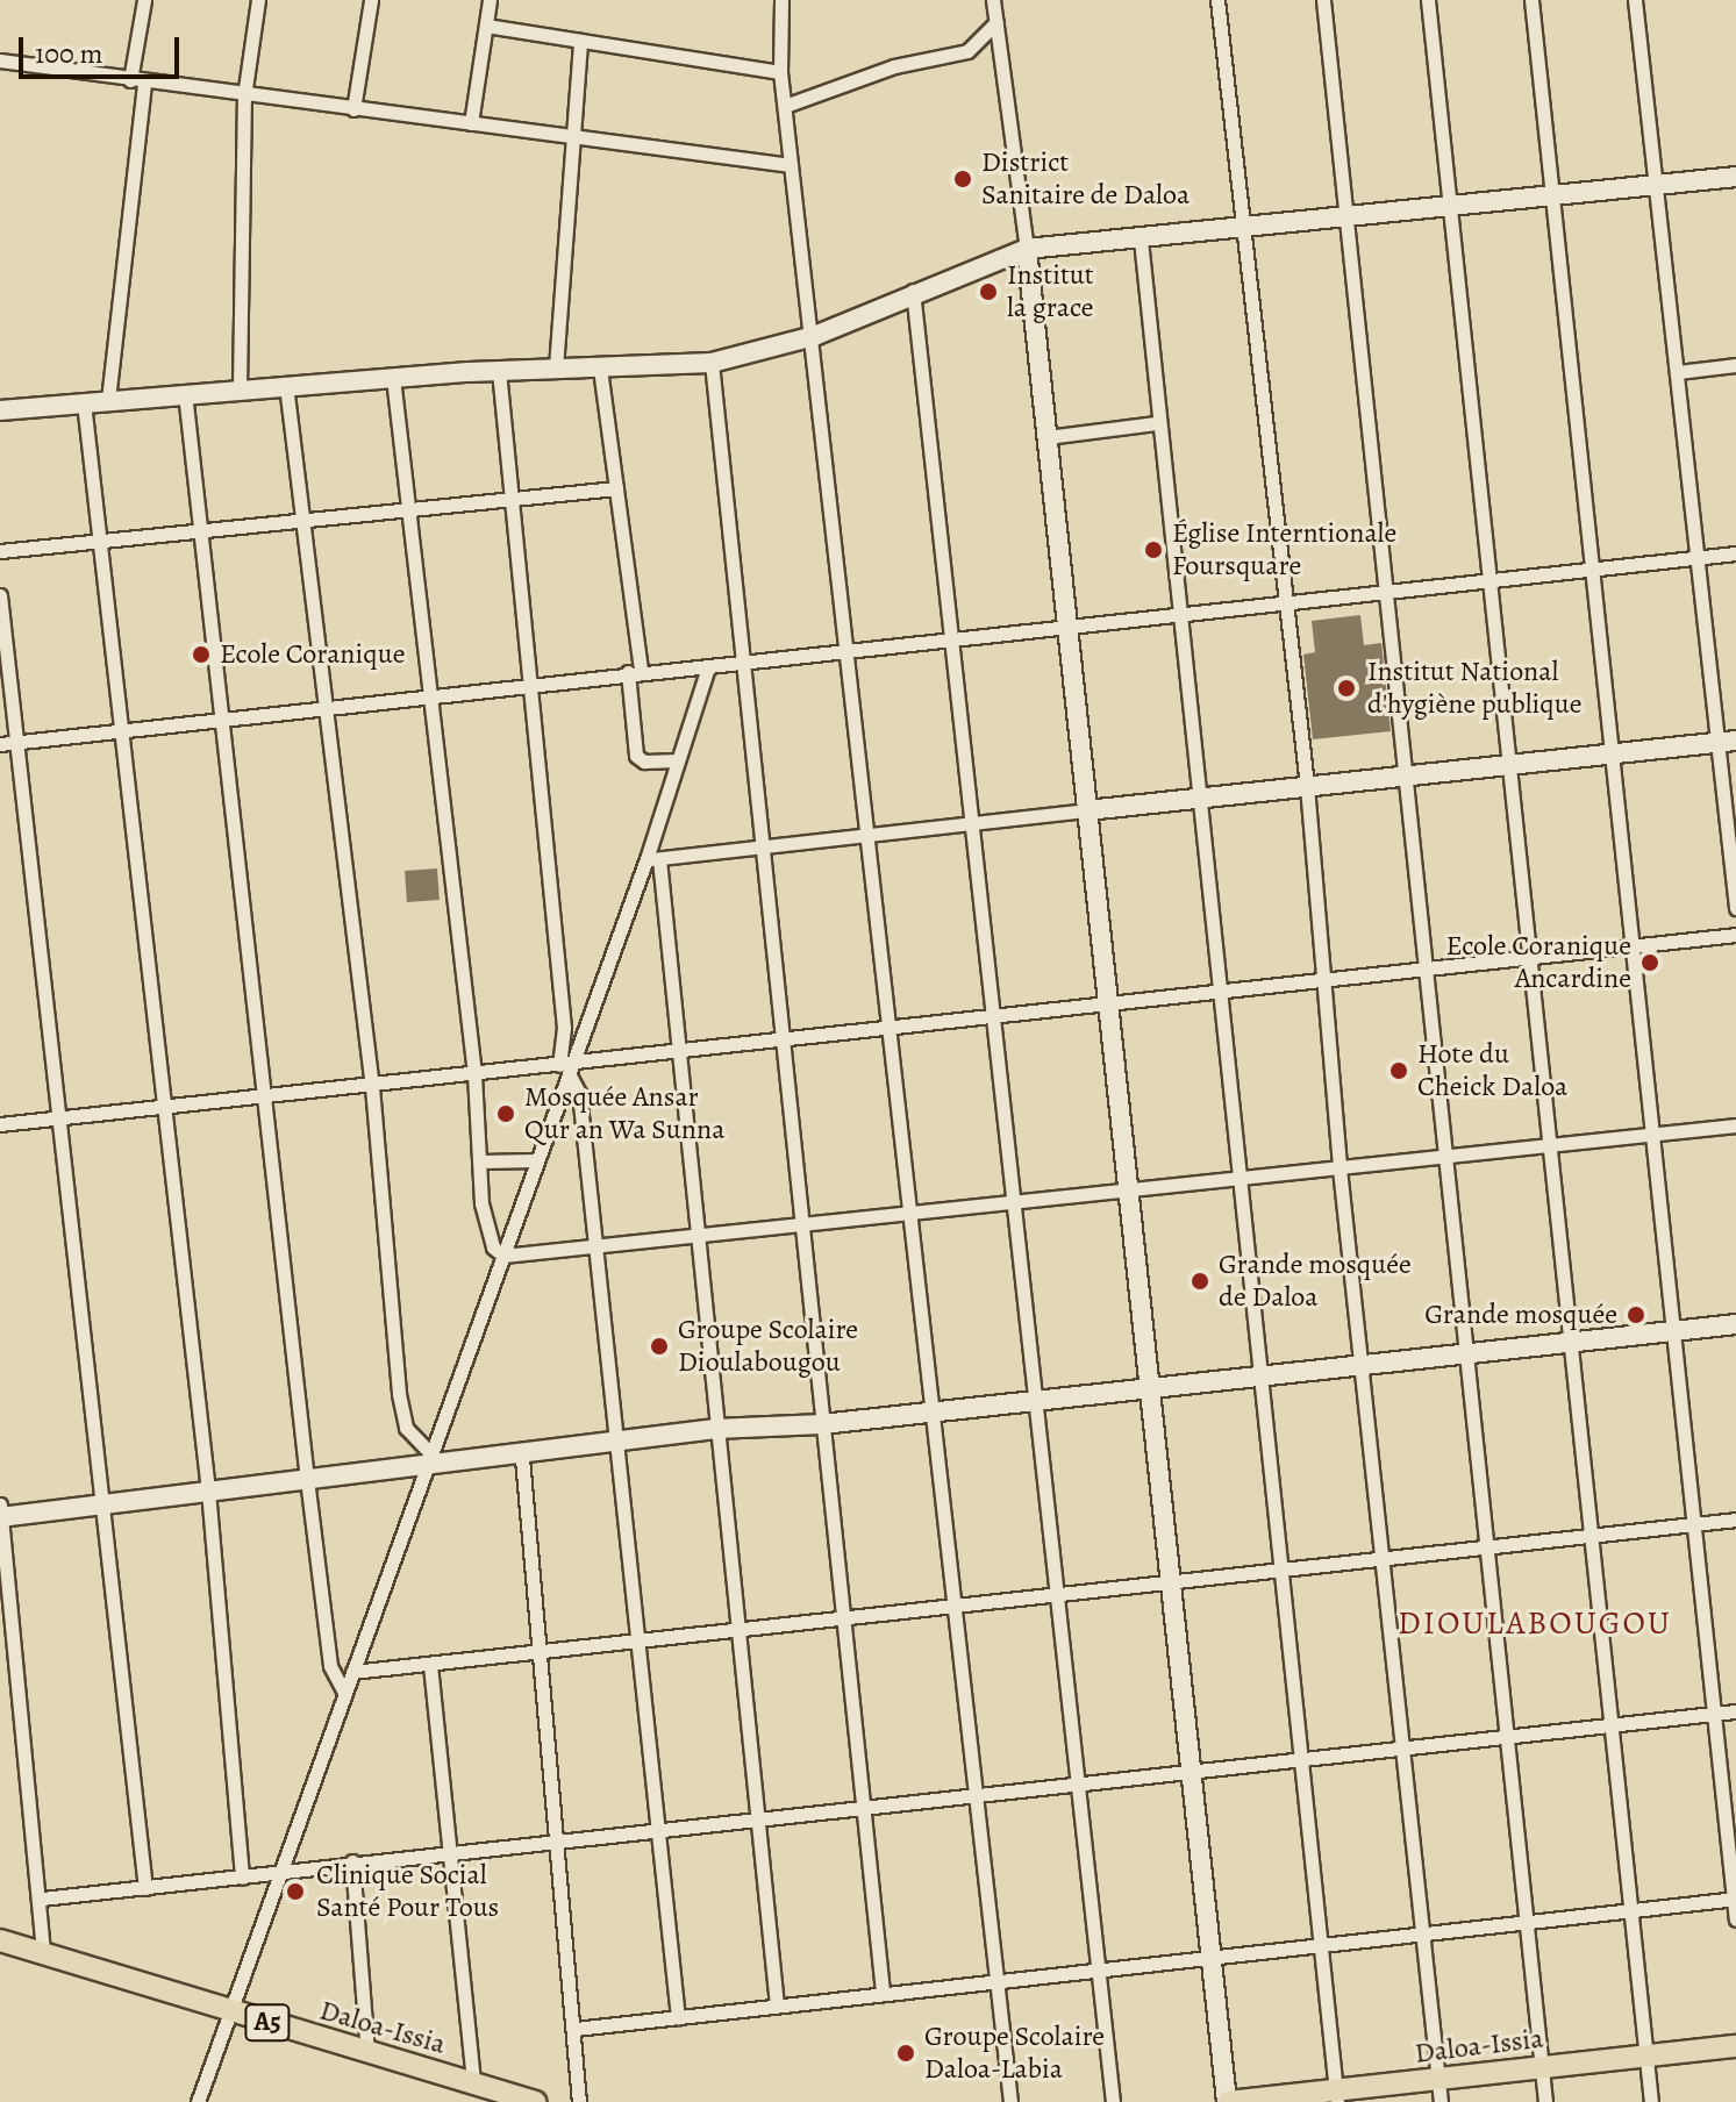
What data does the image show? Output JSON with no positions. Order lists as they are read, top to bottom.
{
  "streets": {
    "main road": ["A5", "Daloa-Issia"]
  },
  "districts": ["DIOULABOUGOU"],
  "places": [
    "District Sanitaire de Daloa",
    "Institut la grace",
    "Église Interntionale Foursquare",
    "Ecole Coranique",
    "Institut National d'hygiène publique",
    "Ecole Coranique Ancardine",
    "Hote du Cheick Daloa",
    "Mosquée Ansar Qur an Wa Sunna",
    "Grande mosquée de Daloa",
    "Grande mosquée",
    "Groupe Scolaire Dioulabougou",
    "Clinique Social Santé Pour Tous",
    "Groupe Scolaire Daloa-Labia"
  ],
  "scale_bar": "100 m"
}
